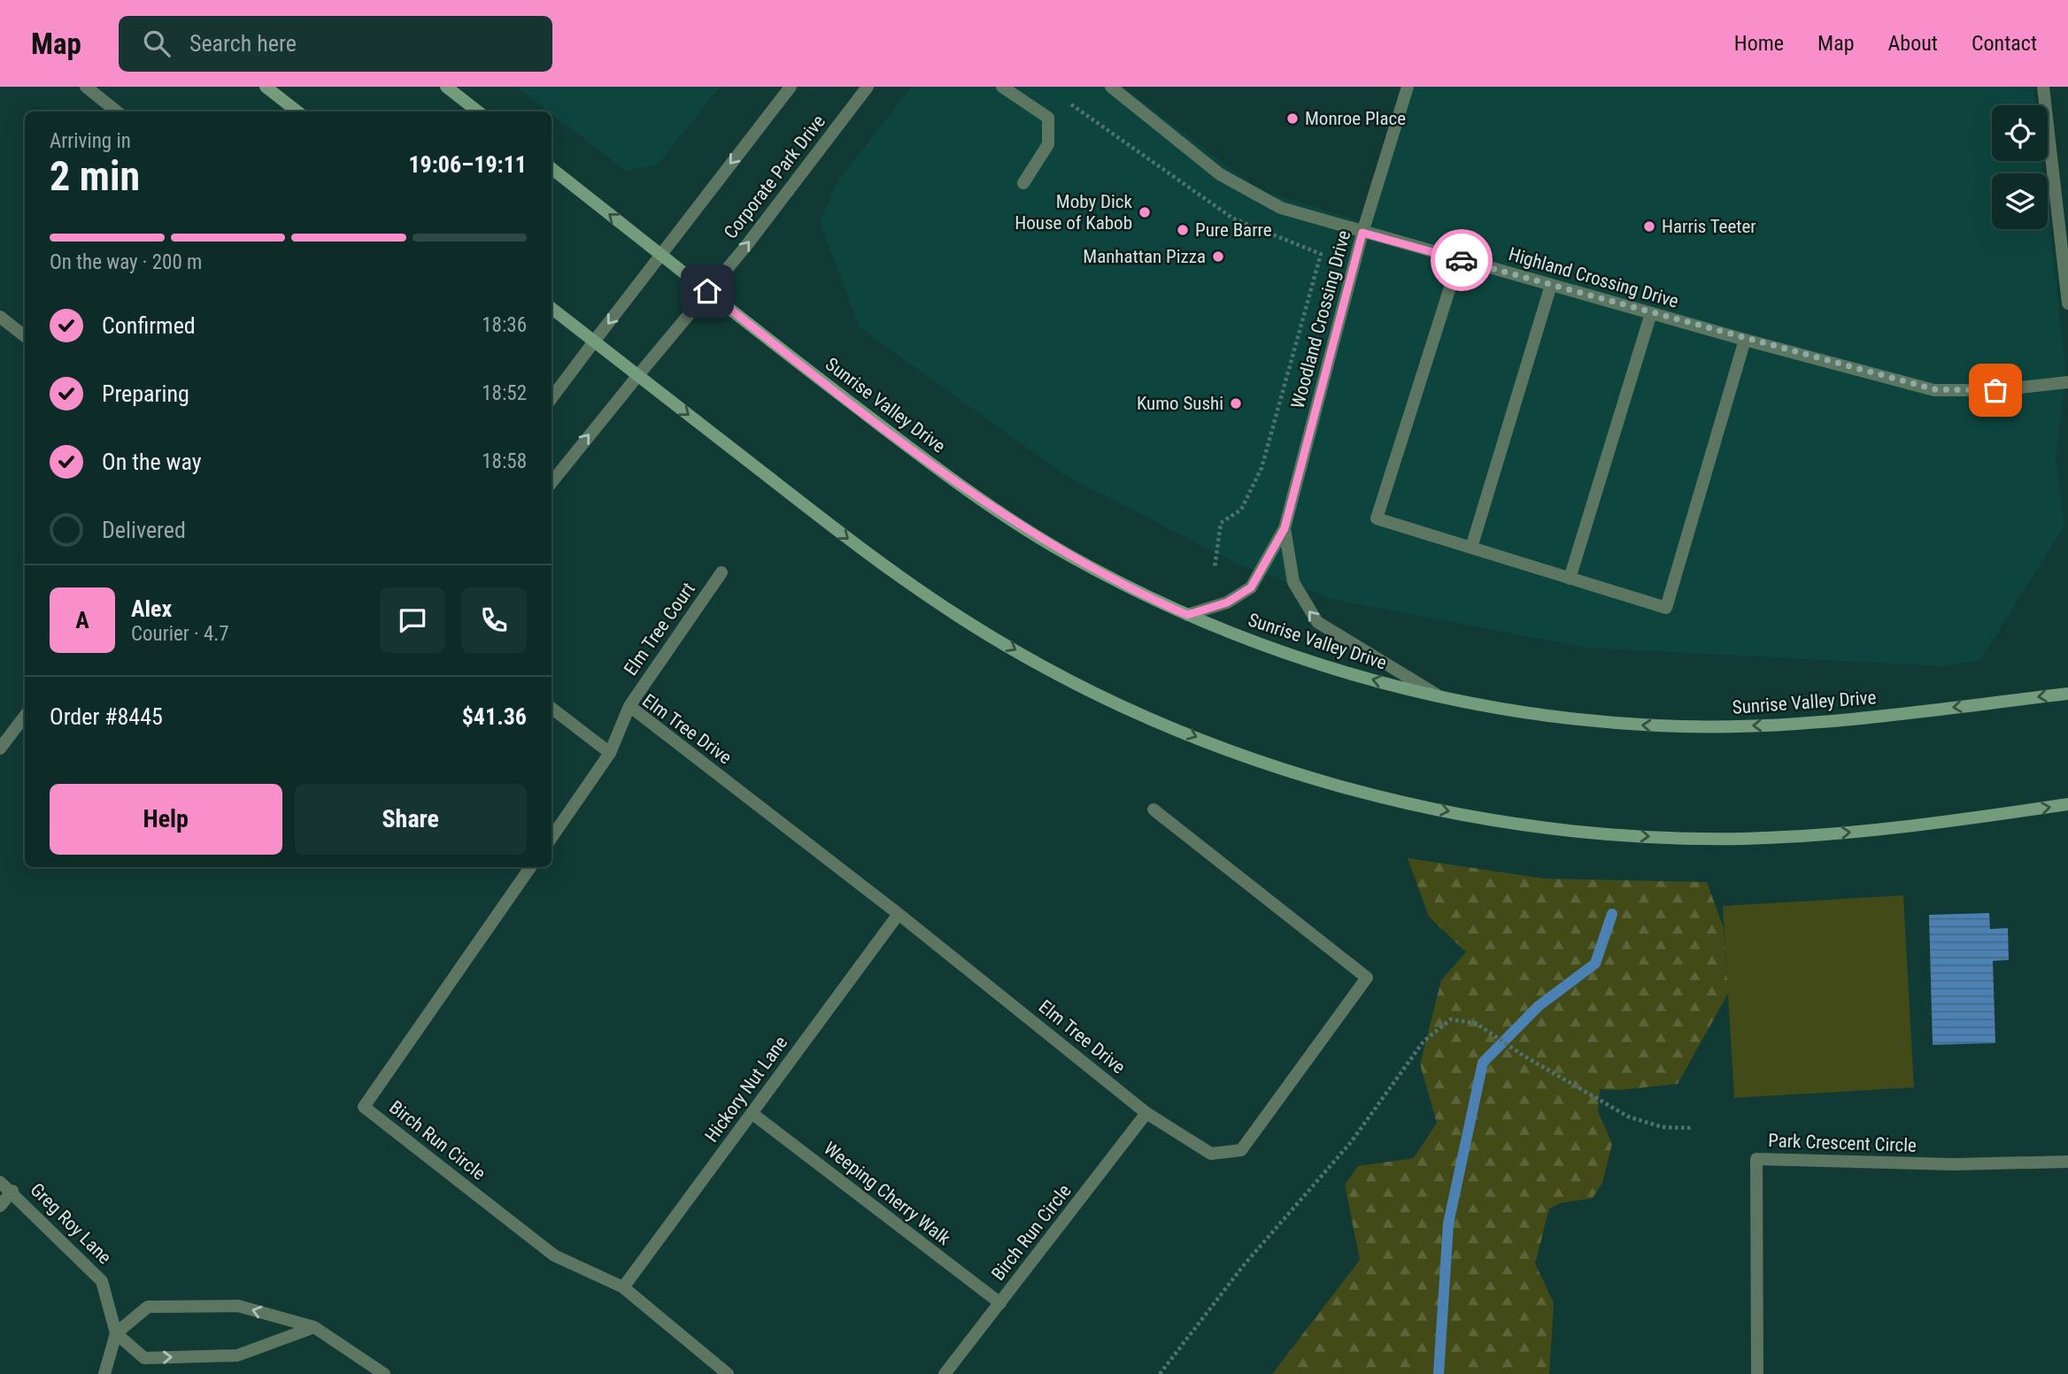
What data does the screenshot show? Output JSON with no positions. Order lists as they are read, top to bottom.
{
  "streets": {
    "main road": ["Sunrise Valley Drive"],
    "street": [
      "Corporate Park Drive",
      "Highland Crossing Drive",
      "Woodland Crossing Drive",
      "Elm Tree Court",
      "Elm Tree Drive",
      "Hickory Nut Lane",
      "Birch Run Circle",
      "Park Crescent Circle",
      "Weeping Cherry Walk",
      "Greg Roy Lane"
    ]
  },
  "crossings": [
    ["Corporate Park Drive", "Sunrise Valley Drive"],
    ["Highland Crossing Drive", "Woodland Crossing Drive"],
    ["Woodland Crossing Drive", "Sunrise Valley Drive"],
    ["Elm Tree Court", "Elm Tree Drive"],
    ["Elm Tree Drive", "Hickory Nut Lane"],
    ["Elm Tree Drive", "Birch Run Circle"],
    ["Hickory Nut Lane", "Birch Run Circle"],
    ["Hickory Nut Lane", "Weeping Cherry Walk"],
    ["Birch Run Circle", "Weeping Cherry Walk"]
  ],
  "places": [
    "Monroe Place",
    "Moby Dick House of Kabob",
    "Harris Teeter",
    "Pure Barre",
    "Manhattan Pizza",
    "Kumo Sushi"
  ],
  "page": {
    "header": "Map",
    "search": "Search here",
    "nav": [
      "Home",
      "Map",
      "About",
      "Contact"
    ],
    "heading": ["2 min", "Arriving in", "19:06–19:11"],
    "panel": [
      "Alex",
      "Courier · 4.7",
      "Order #8445",
      "$41.36"
    ],
    "bar": "On the way · 200 m",
    "list": [
      ["Confirmed", "18:36"],
      ["Preparing", "18:52"],
      ["On the way", "18:58"],
      "Delivered"
    ],
    "round": "A",
    "buttons": ["Help", "Share"]
  }
}
